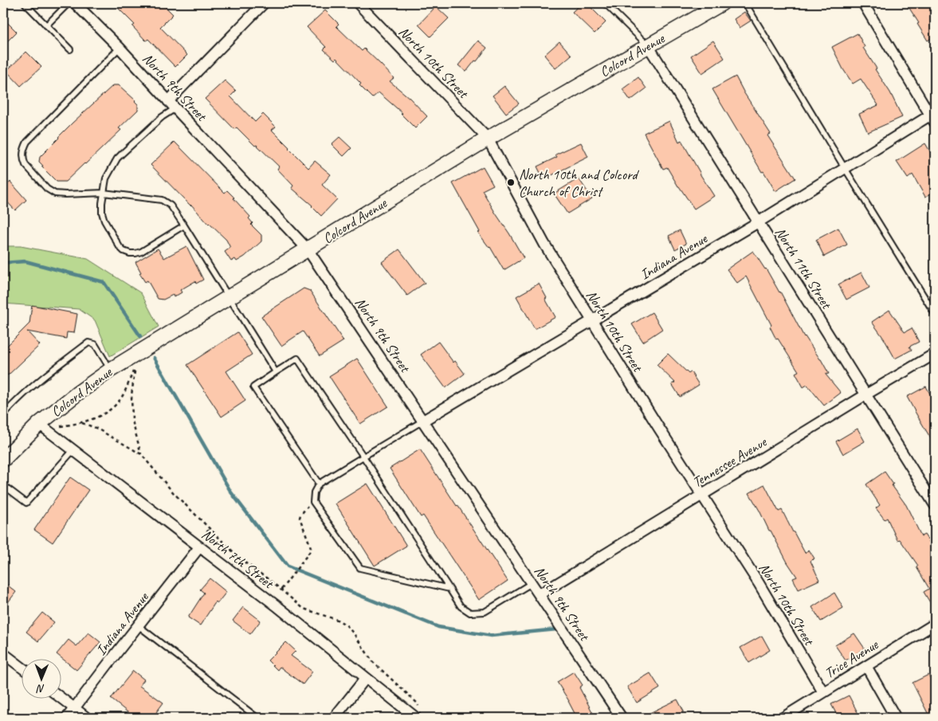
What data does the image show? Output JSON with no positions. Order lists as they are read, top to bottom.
{
  "streets": {
    "street": [
      "Colcord Avenue",
      "North 10th Street",
      "North 9th Street",
      "Indiana Avenue",
      "North 11th Street",
      "Tennessee Avenue",
      "North 7th Street",
      "Trice Avenue"
    ]
  },
  "crossings": [
    ["Colcord Avenue", "North 10th Street"],
    ["Colcord Avenue", "North 9th Street"],
    ["Colcord Avenue", "North 11th Street"],
    ["Colcord Avenue", "North 7th Street"],
    ["North 10th Street", "Indiana Avenue"],
    ["North 10th Street", "Tennessee Avenue"],
    ["North 10th Street", "Trice Avenue"],
    ["North 9th Street", "Indiana Avenue"],
    ["North 9th Street", "Tennessee Avenue"],
    ["Indiana Avenue", "North 11th Street"],
    ["Indiana Avenue", "North 7th Street"],
    ["North 11th Street", "Tennessee Avenue"]
  ],
  "places": ["North 10th and Colcord Church of Christ"],
  "north": "bottom"
}
